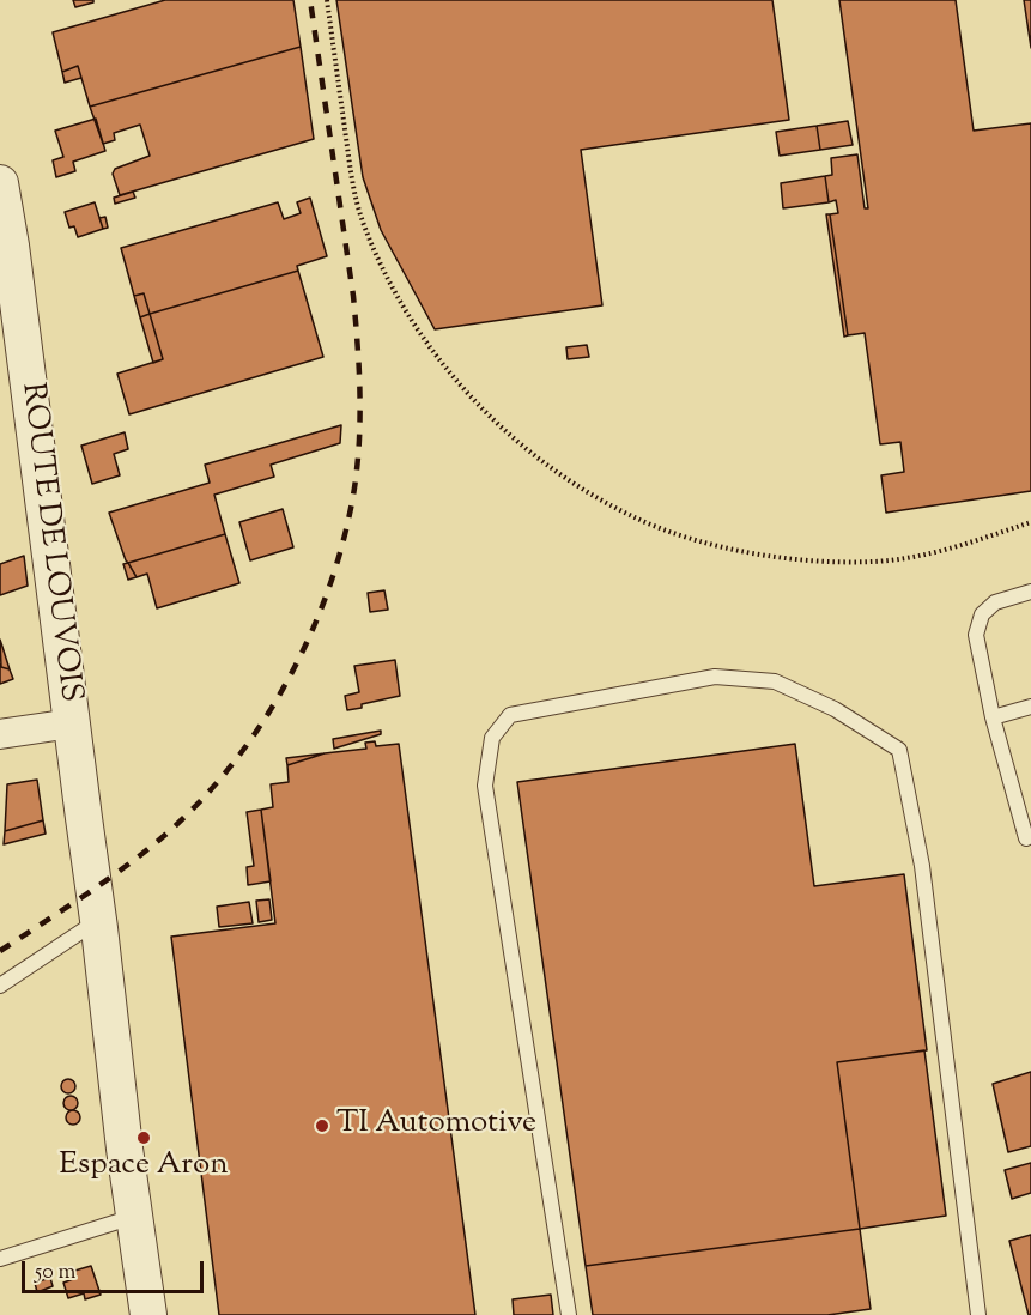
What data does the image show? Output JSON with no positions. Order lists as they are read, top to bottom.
{
  "streets": {
    "street": ["ROUTE DE LOUVOIS"]
  },
  "places": ["TI Automotive", "Espace Aron"],
  "scale_bar": "50 m"
}
